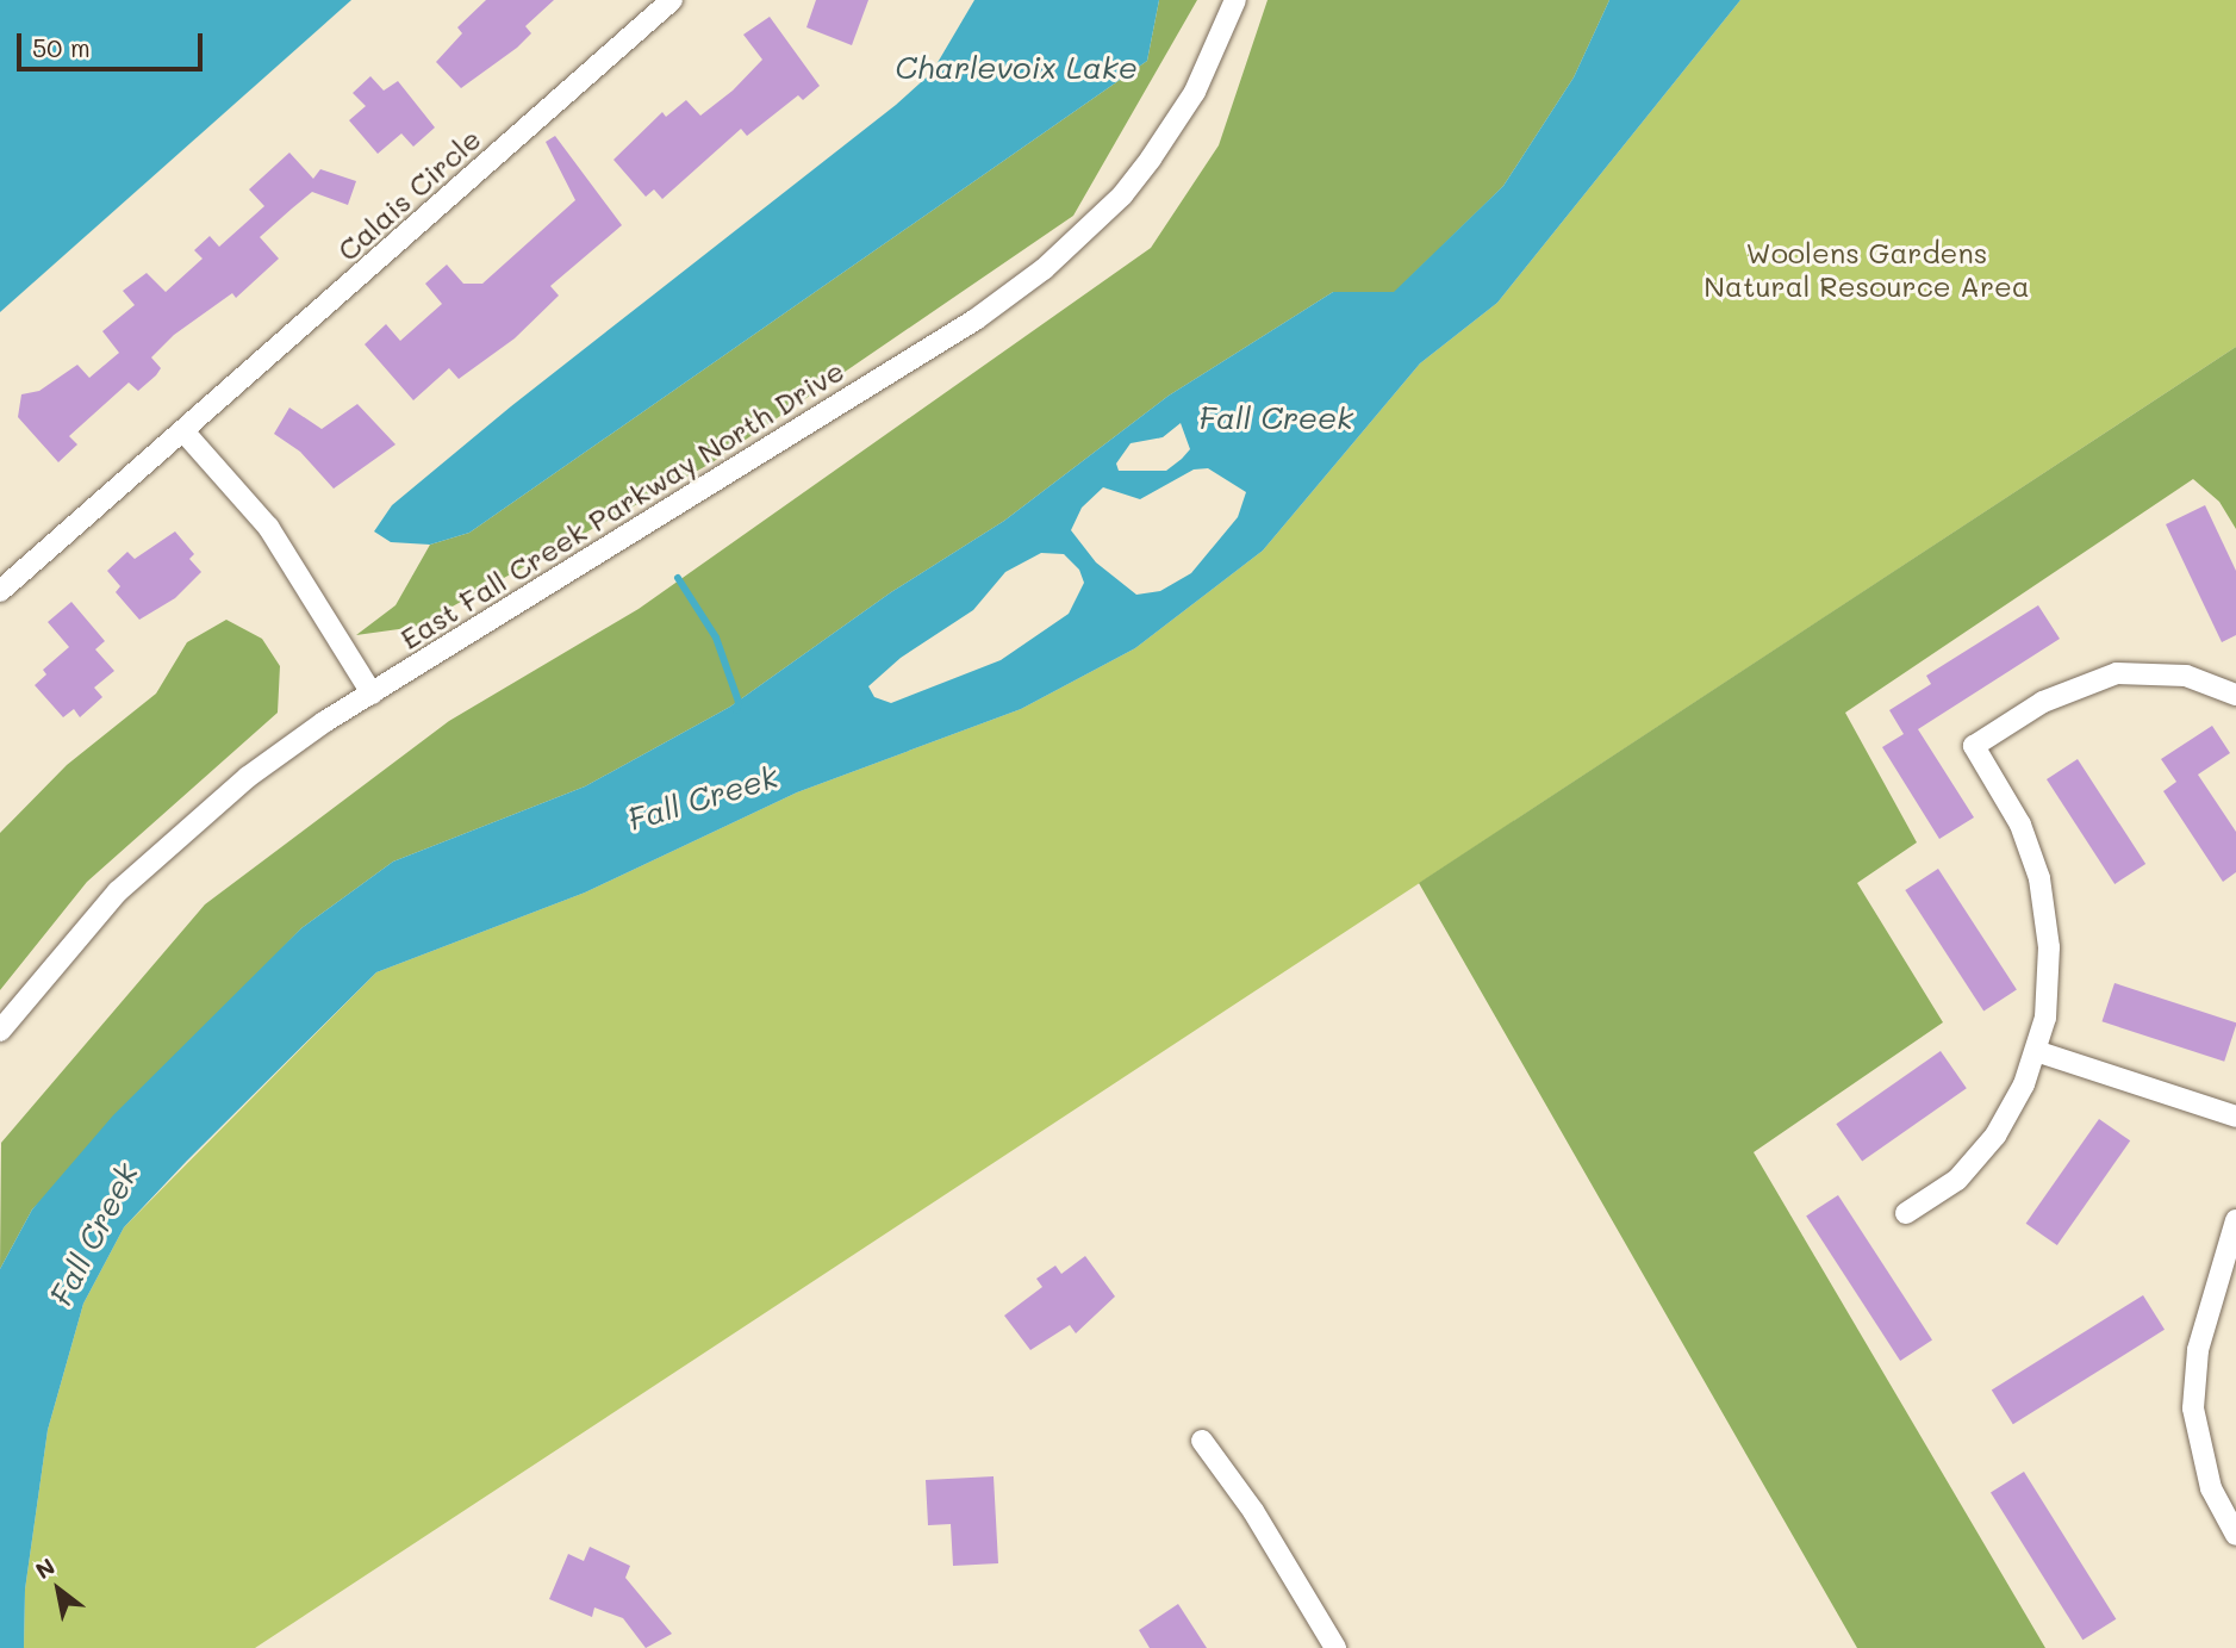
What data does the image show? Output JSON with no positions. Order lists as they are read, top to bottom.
{
  "streets": {
    "street": ["Calais Circle", "East Fall Creek Parkway North Drive"]
  },
  "water": ["Charlevoix Lake", "Fall Creek"],
  "parks": ["Woolens Gardens Natural Resource Area"],
  "scale_bar": "50 m",
  "north": "top left"
}
